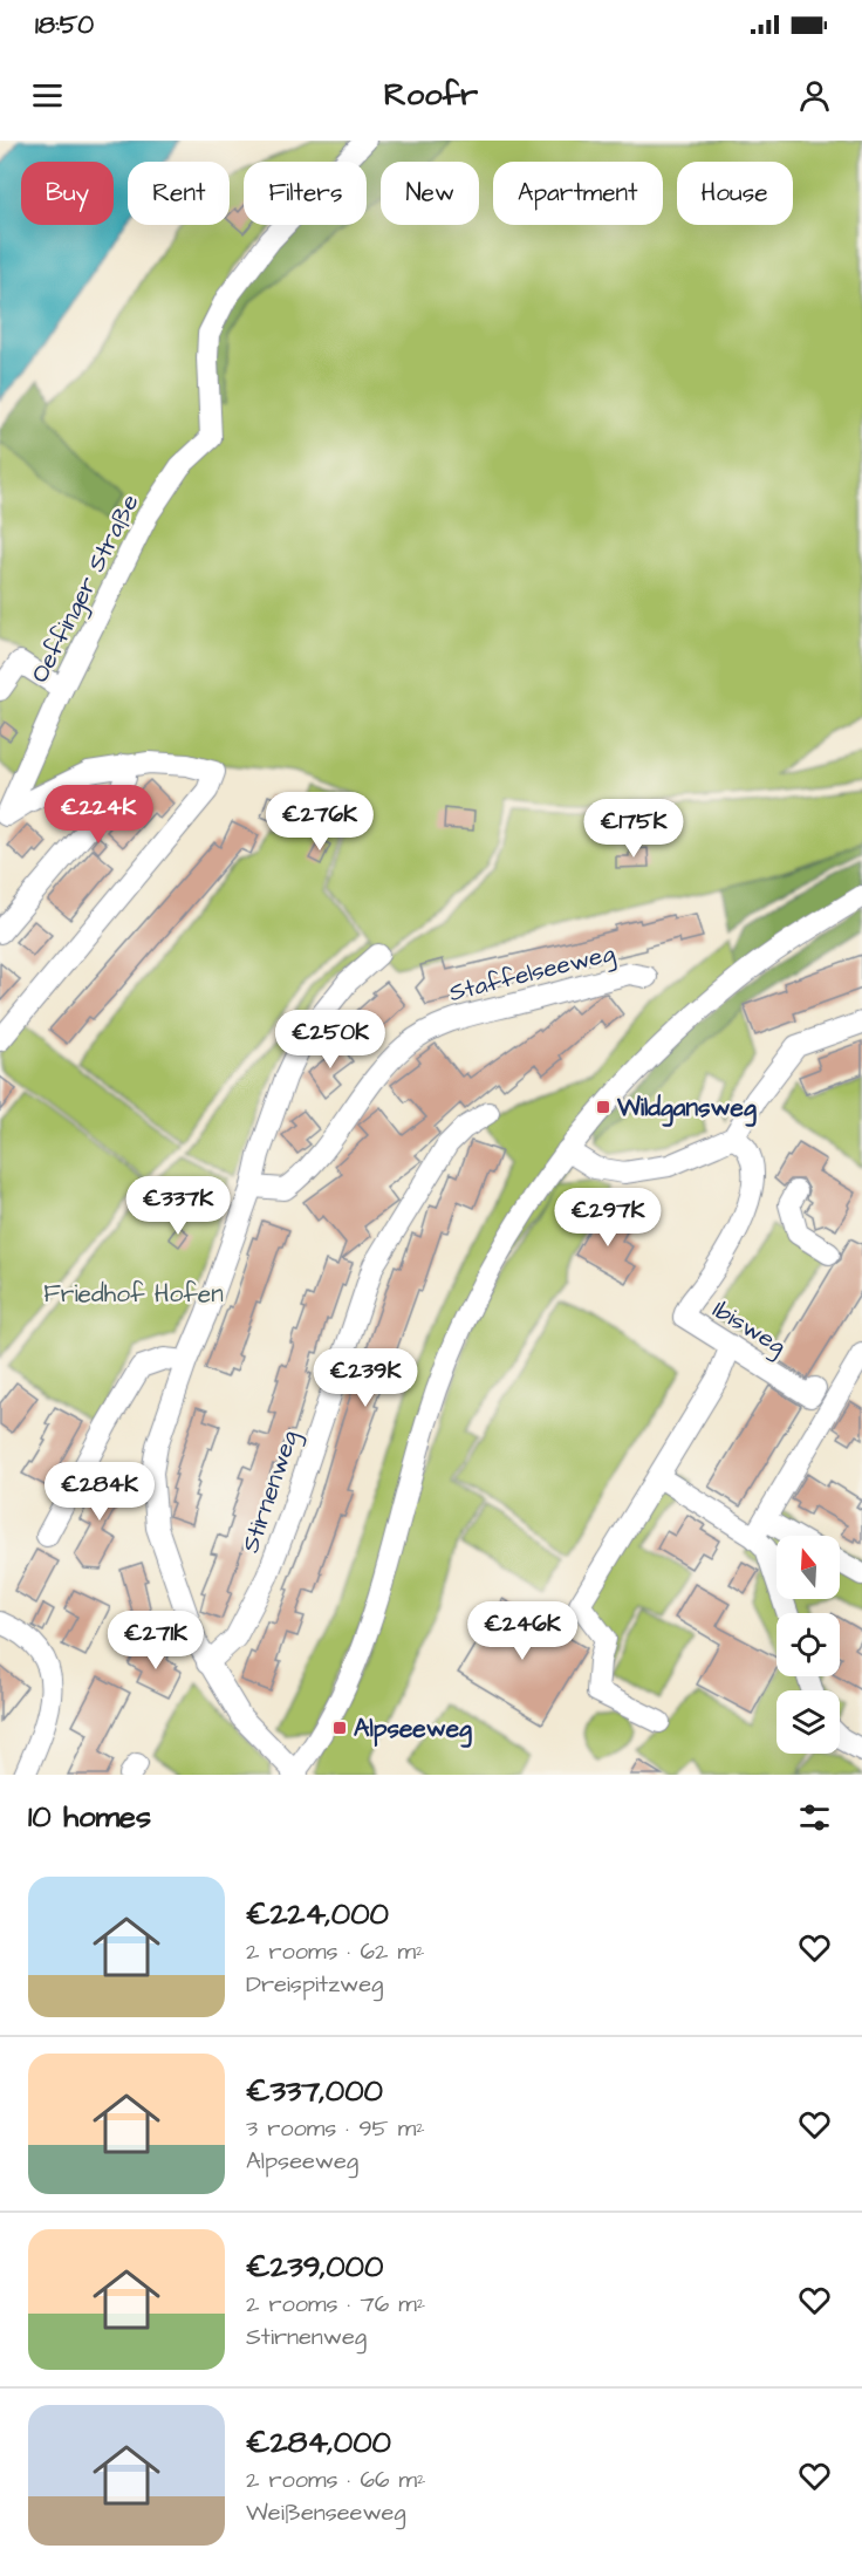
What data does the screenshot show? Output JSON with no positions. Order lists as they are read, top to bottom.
{
  "streets": {
    "street": [
      "Oeffinger Straße",
      "Staffelseeweg",
      "Ibisweg",
      "Stirnenweg"
    ]
  },
  "parks": ["Friedhof Hofen"],
  "places": {
    "transit": ["Wildgansweg", "Alpseeweg"]
  },
  "north": "top",
  "page": {
    "status": "18:50",
    "header": "Roofr",
    "chip": [
      "Buy",
      "Rent",
      "Filters",
      "New",
      "Apartment",
      "House"
    ],
    "price": [
      "€224K",
      "€276K",
      "€175K",
      "€250K",
      "€337K",
      "€297K",
      "€239K",
      "€284K",
      "€246K",
      "€271K"
    ],
    "heading": "10 homes",
    "list": [
      {
        "name": "€224,000",
        "note": "2 rooms · 62 m² · Dreispitzweg"
      },
      {
        "name": "€337,000",
        "note": "3 rooms · 95 m² · Alpseeweg"
      },
      {
        "name": "€239,000",
        "note": "2 rooms · 76 m² · Stirnenweg"
      },
      {
        "name": "€284,000",
        "note": "2 rooms · 66 m² · Weißenseeweg"
      }
    ]
  }
}
